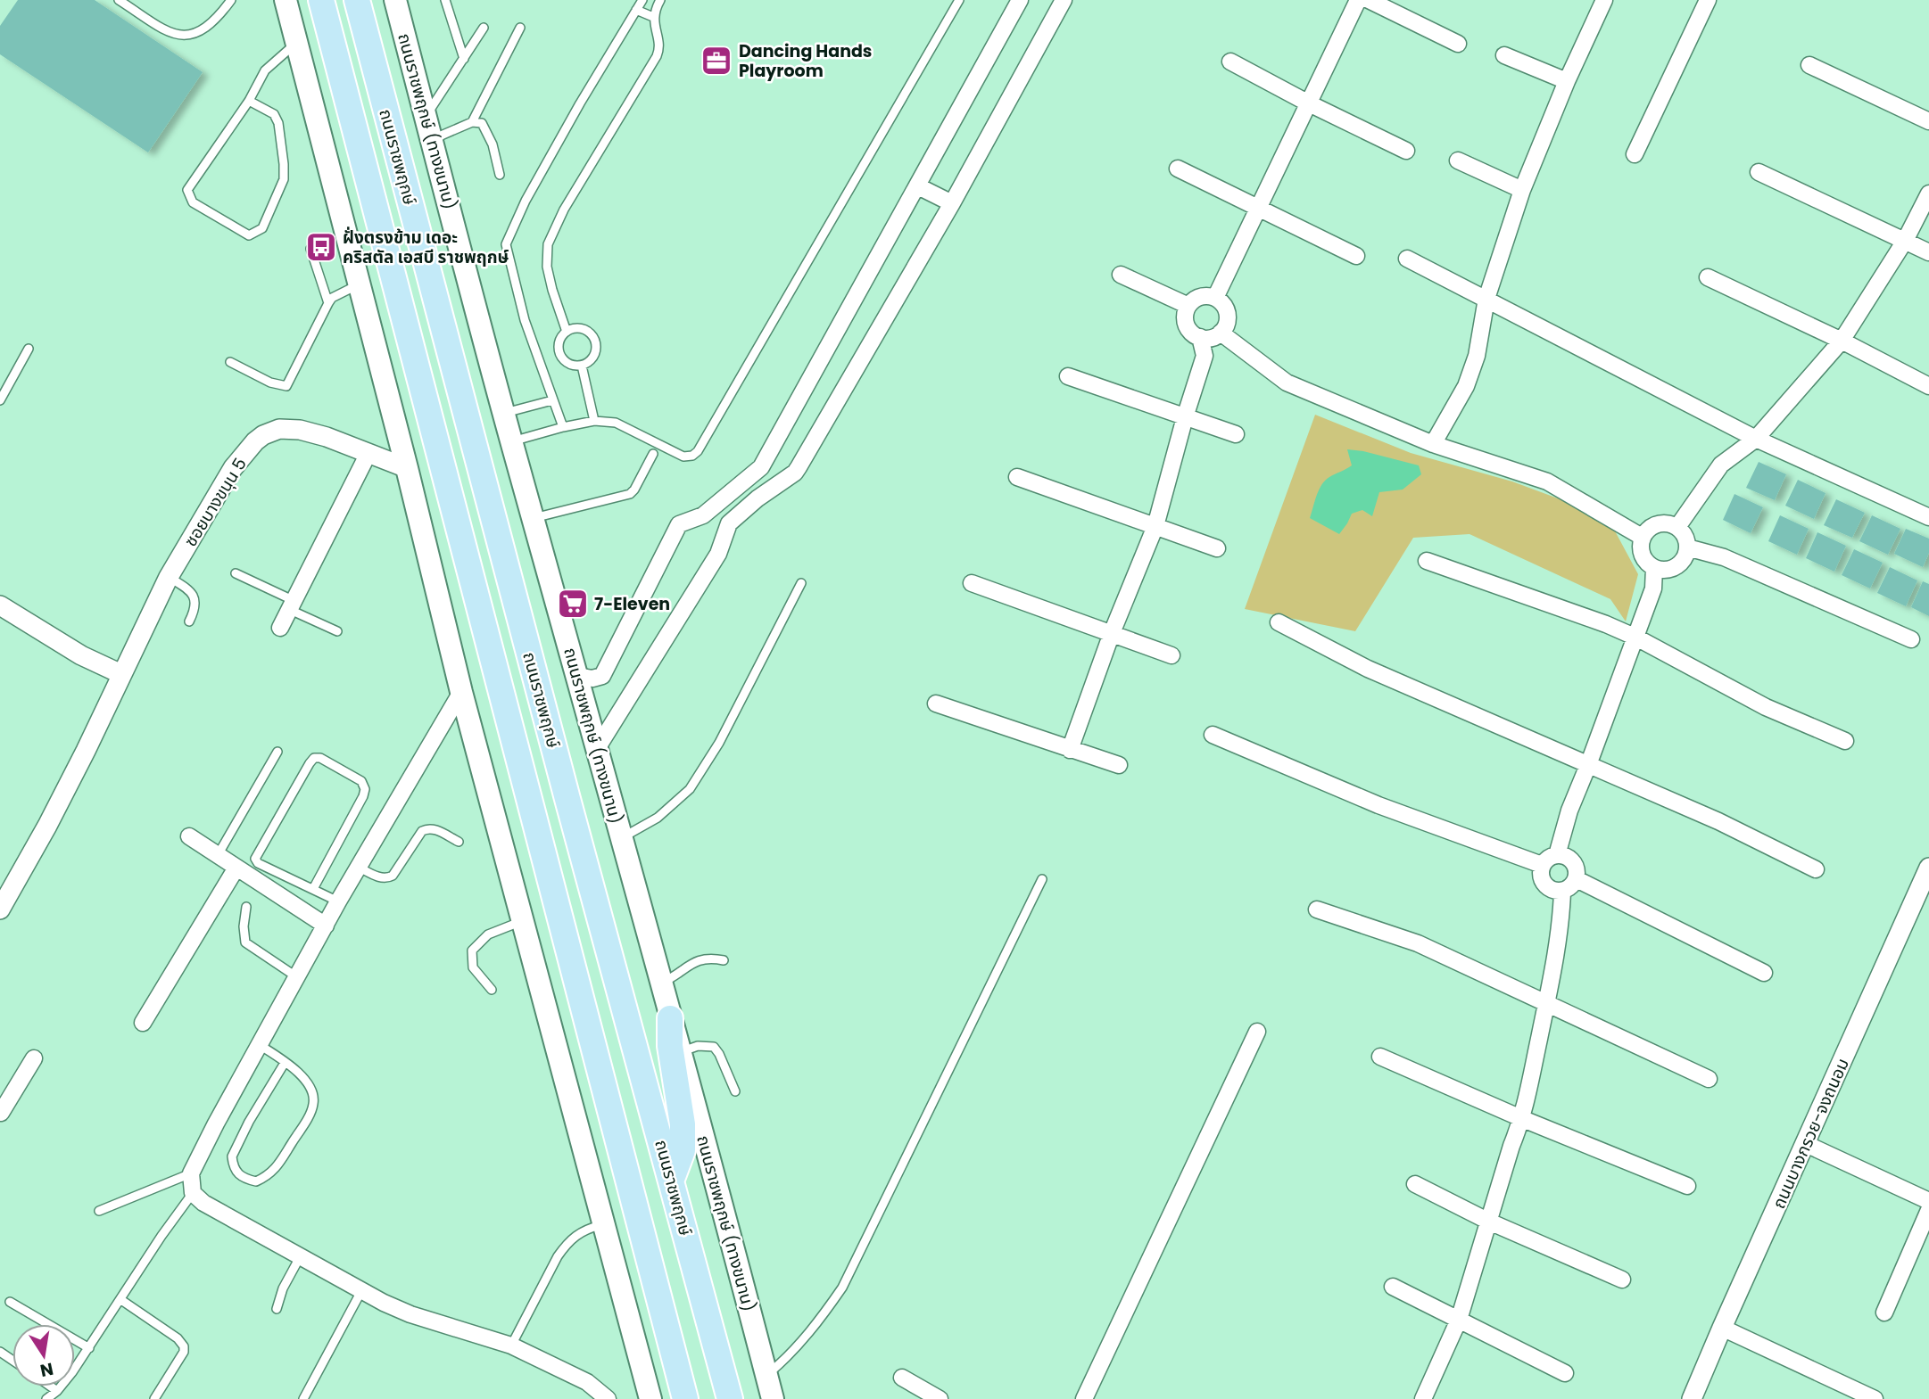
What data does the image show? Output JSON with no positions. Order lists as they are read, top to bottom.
{
  "streets": {
    "main road": ["ถนนราชพฤกษ์ (ทางขนาน)", "ถนนราชพฤกษ์"],
    "street": ["ซอยบางขนุน 5", "ถนนบางกรวย-จงถนอม"]
  },
  "places": {
    "office": ["Dancing Hands Playroom"],
    "bus stop": ["ฝั่งตรงข้าม เดอะ คริสตัล เอสบี ราชพฤกษ์"],
    "supermarket": ["7-Eleven"]
  },
  "north": "bottom"
}
